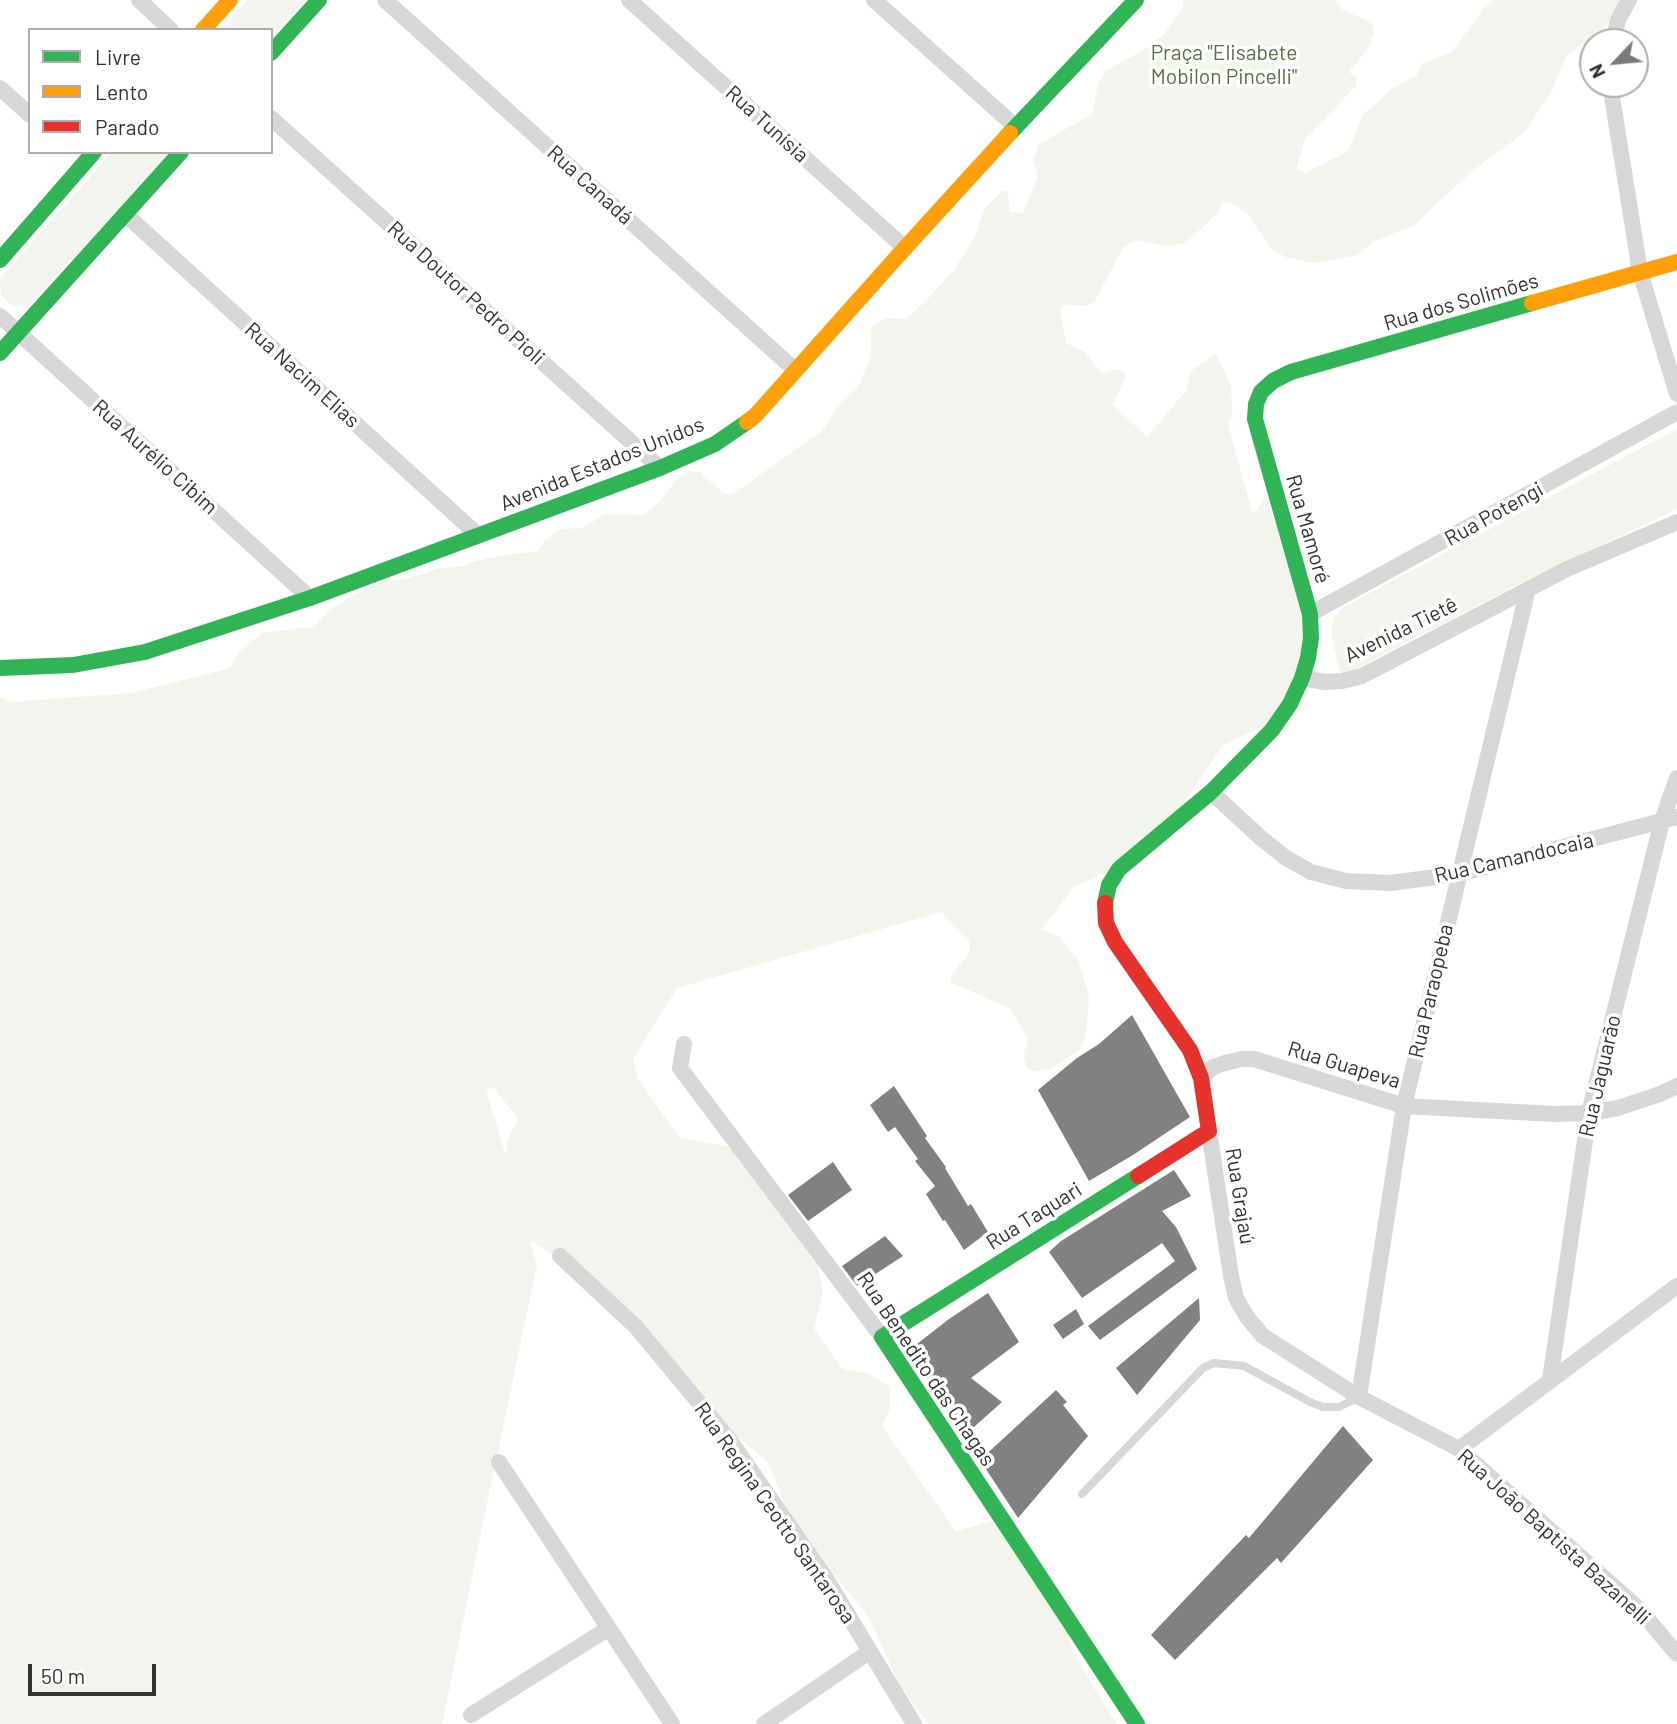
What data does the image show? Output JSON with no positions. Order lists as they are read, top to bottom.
{
  "streets": {
    "street": [
      "Rua Tunísia",
      "Rua Canadá",
      "Rua Doutor Pedro Pioli",
      "Rua dos Solimões",
      "Rua Nacim Elias",
      "Rua Aurélio Cibim",
      "Avenida Estados Unidos",
      "Rua Potengi",
      "Rua Mamoré",
      "Avenida Tietê",
      "Rua Camandocaia",
      "Rua Paraopeba",
      "Rua Guapeva",
      "Rua Jaguarão",
      "Rua Grajaú",
      "Rua Taquari",
      "Rua Benedito das Chagas",
      "Rua Regina Ceotto Santarosa",
      "Rua João Baptista Bazanelli"
    ]
  },
  "crossings": [
    ["Rua Tunísia", "Avenida Estados Unidos"],
    ["Rua Canadá", "Avenida Estados Unidos"],
    ["Rua Doutor Pedro Pioli", "Avenida Estados Unidos"],
    ["Rua dos Solimões", "Rua Mamoré"],
    ["Rua Nacim Elias", "Avenida Estados Unidos"],
    ["Rua Aurélio Cibim", "Avenida Estados Unidos"],
    ["Rua Potengi", "Rua Mamoré"],
    ["Rua Mamoré", "Avenida Tietê"],
    ["Avenida Tietê", "Rua Paraopeba"],
    ["Rua Camandocaia", "Rua Paraopeba"],
    ["Rua Camandocaia", "Rua Jaguarão"],
    ["Rua Paraopeba", "Rua Guapeva"],
    ["Rua Paraopeba", "Rua João Baptista Bazanelli"],
    ["Rua Guapeva", "Rua Jaguarão"],
    ["Rua Guapeva", "Rua Grajaú"],
    ["Rua Grajaú", "Rua Taquari"],
    ["Rua Grajaú", "Rua João Baptista Bazanelli"],
    ["Rua Taquari", "Rua Benedito das Chagas"]
  ],
  "parks": ["Praça \"Elisabete Mobilon Pincelli\""],
  "legend": ["Livre", "Lento", "Parado"],
  "scale_bar": "50 m",
  "north": "bottom left"
}
